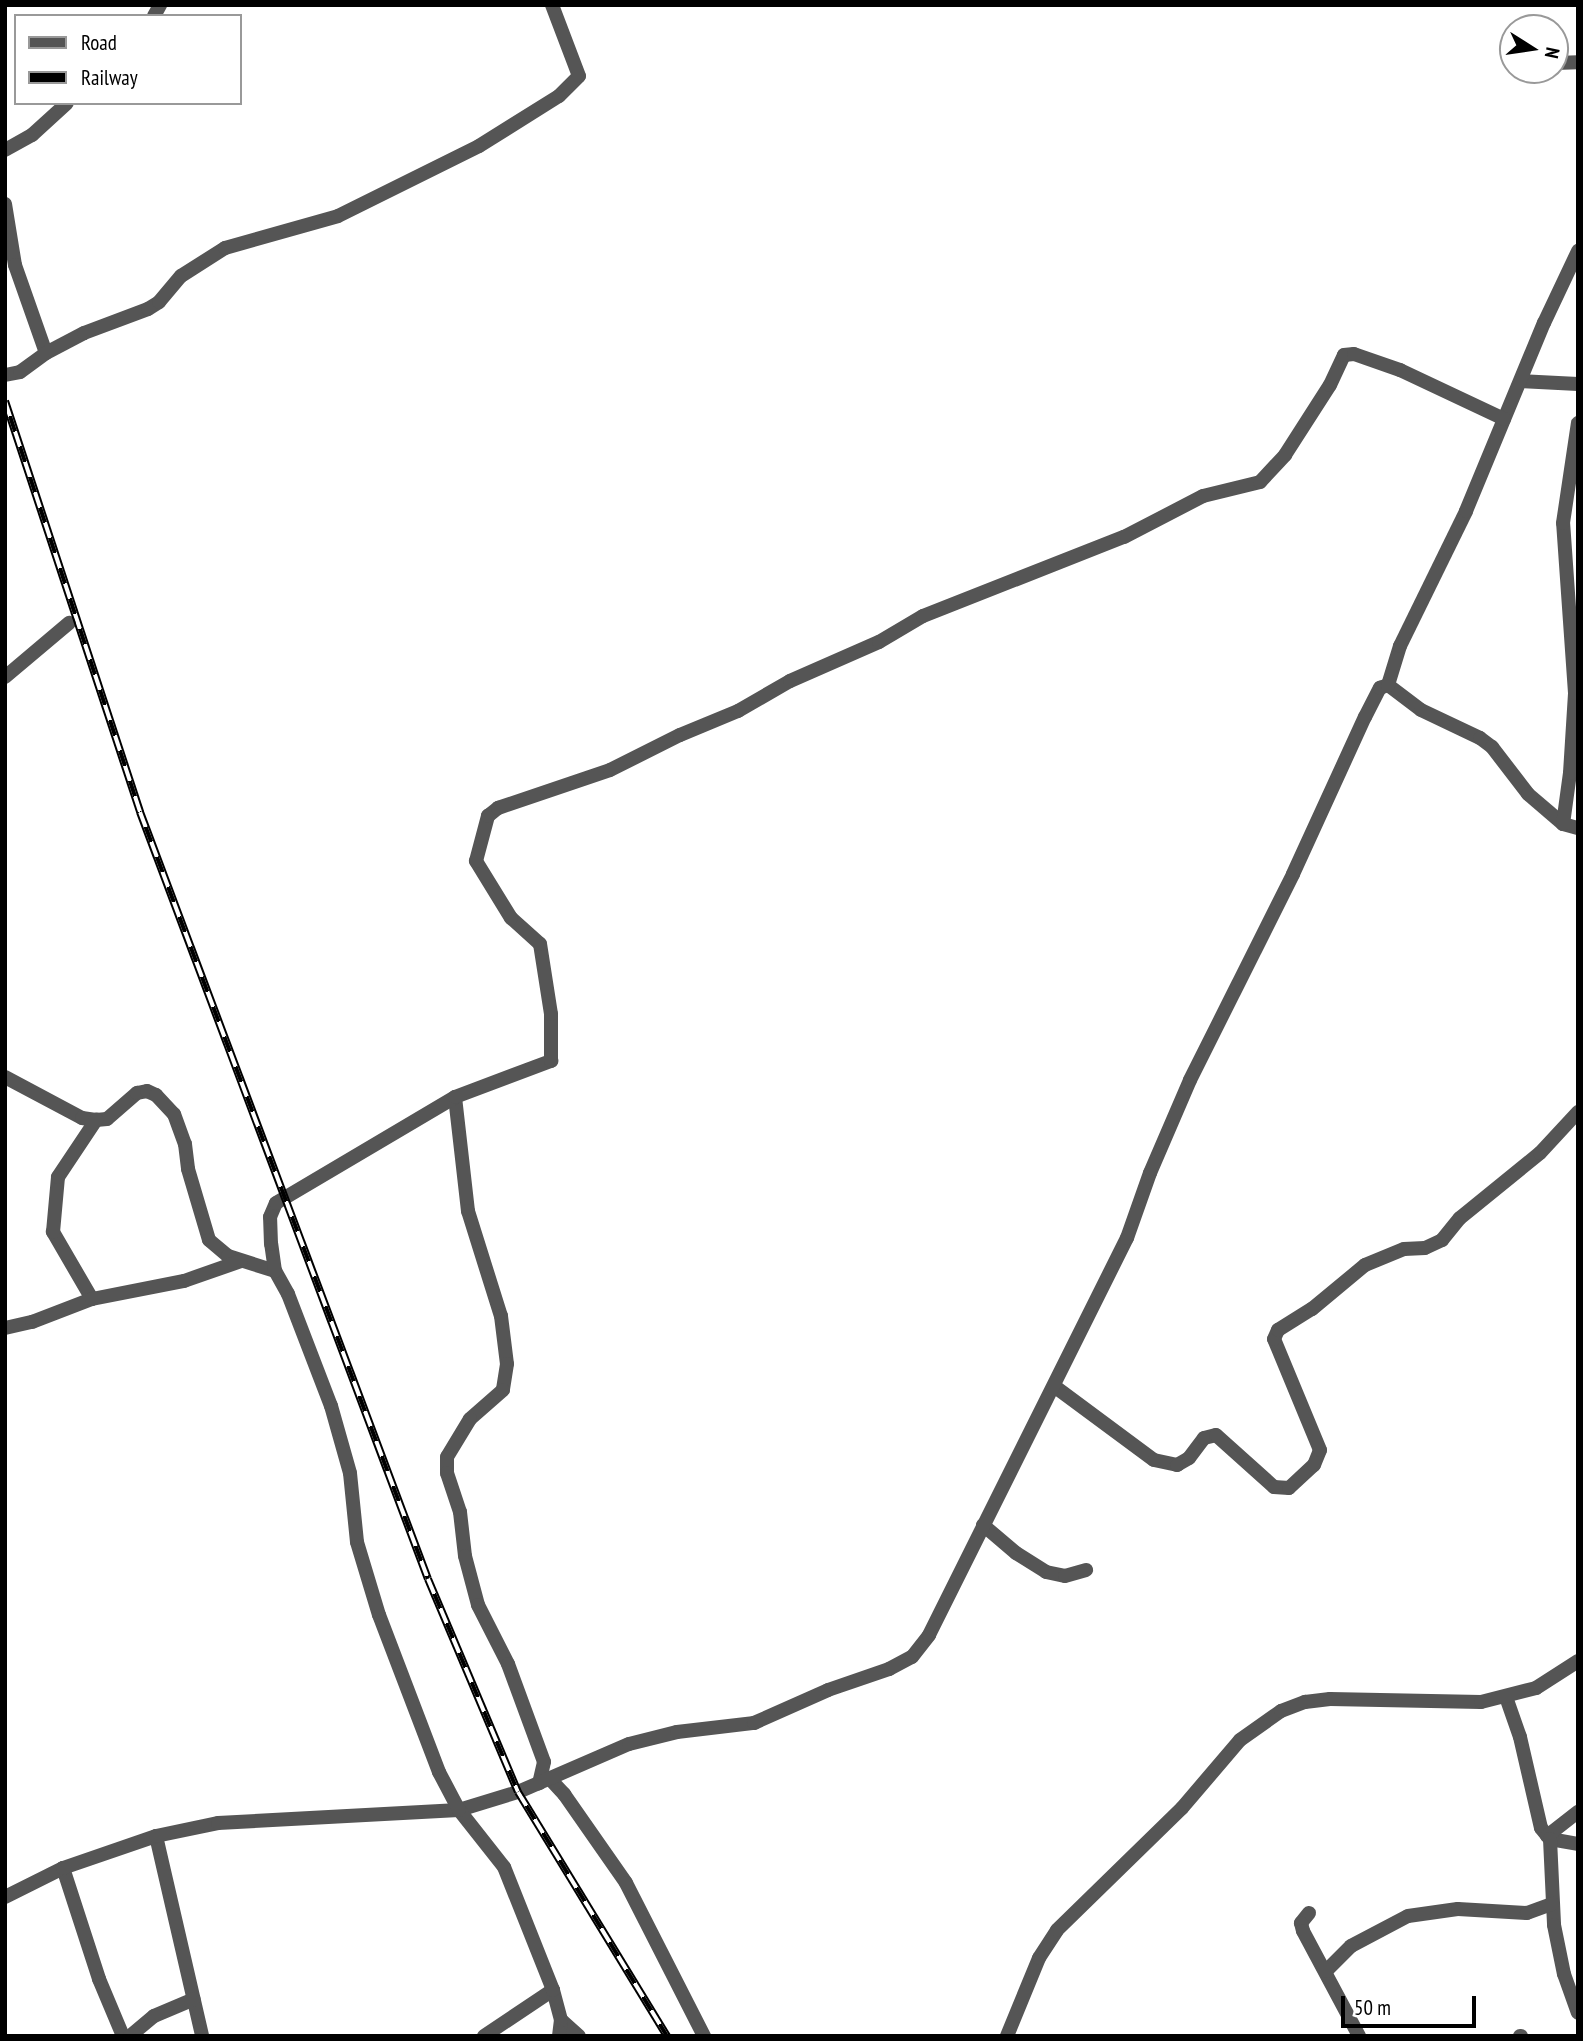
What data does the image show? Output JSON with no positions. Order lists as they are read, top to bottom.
{
  "legend": ["Road", "Railway"],
  "scale_bar": "50 m",
  "north": "right"
}
